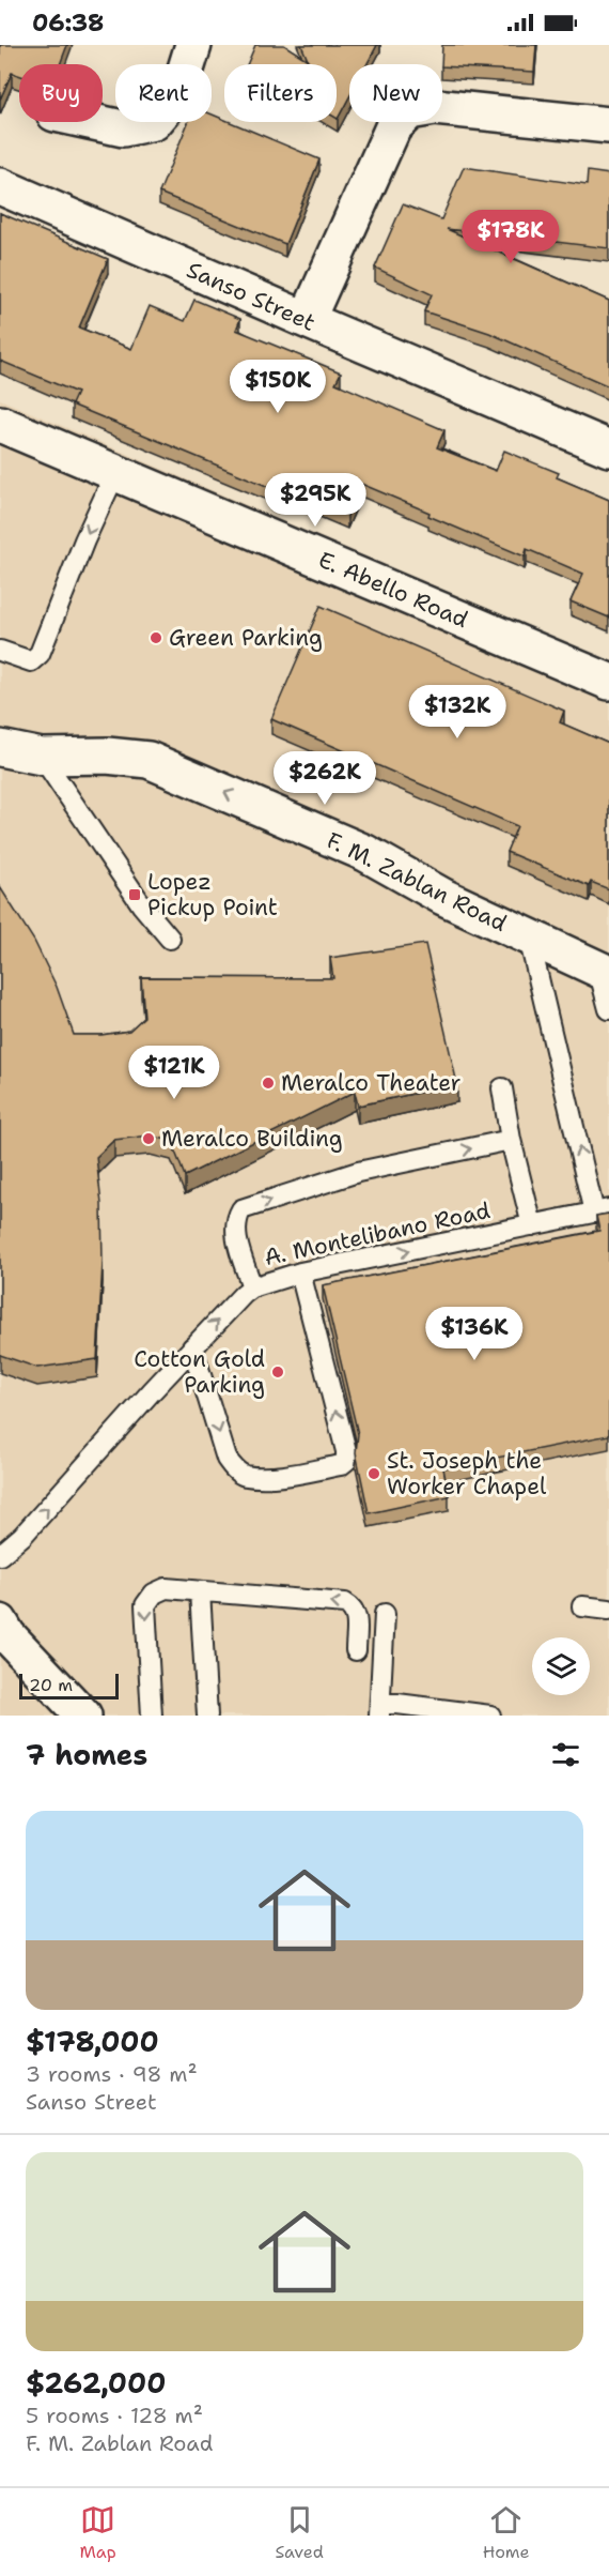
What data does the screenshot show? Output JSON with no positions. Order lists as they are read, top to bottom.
{
  "streets": {
    "street": ["Sanso Street", "E. Abello Road", "F. M. Zablan Road"],
    "lane": ["A. Montelibano Road"]
  },
  "one_way": ["F. M. Zablan Road", "A. Montelibano Road"],
  "places": {
    "other": [
      "Green Parking",
      "Meralco Theater",
      "Meralco Building",
      "Cotton Gold Parking",
      "St. Joseph the Worker Chapel"
    ],
    "transit": ["Lopez Pickup Point"]
  },
  "scale_bar": "20 m",
  "page": {
    "status": "06:38",
    "chip": [
      "Buy",
      "Rent",
      "Filters",
      "New"
    ],
    "price": [
      "$178K",
      "$150K",
      "$295K",
      "$132K",
      "$262K",
      "$121K",
      "$136K"
    ],
    "scale": "20 m",
    "heading": "7 homes",
    "list": [
      {
        "name": "$178,000",
        "note": "3 rooms · 98 m² · Sanso Street"
      },
      {
        "name": "$262,000",
        "note": "5 rooms · 128 m² · F. M. Zablan Road"
      }
    ],
    "tabs": ["Map", "Saved", "Home"]
  }
}
